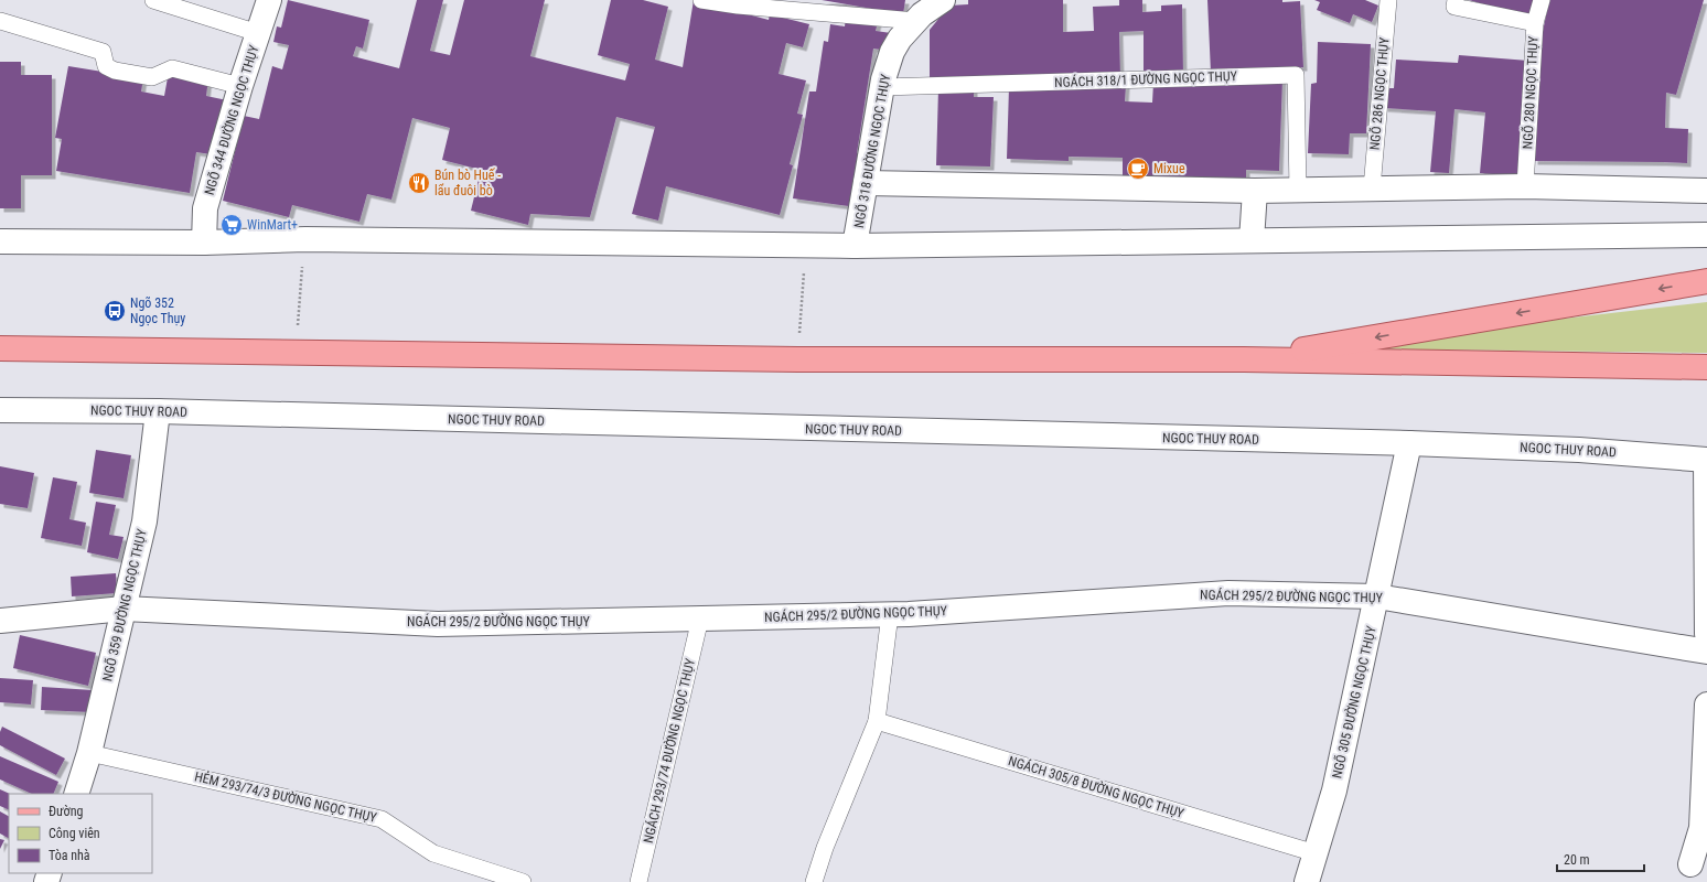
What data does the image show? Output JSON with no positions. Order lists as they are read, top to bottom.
{
  "streets": {
    "street": [
      "NGÕ 344 ĐƯỜNG NGỌC THỤY",
      "NGÕ 318 ĐƯỜNG NGỌC THỤY",
      "NGOC THUY ROAD",
      "NGÁCH 295/2 ĐƯỜNG NGỌC THỤY",
      "NGÕ 359 ĐƯỜNG NGỌC THỤY",
      "NGÕ 305 ĐƯỜNG NGỌC THỤY"
    ],
    "lane": [
      "NGÁCH 318/1 ĐƯỜNG NGỌC THỤY",
      "NGÕ 280 NGỌC THỤY",
      "NGÕ 286 NGỌC THỤY",
      "NGÁCH 293/74 ĐƯỜNG NGỌC THỤY",
      "NGÁCH 305/8 ĐƯỜNG NGỌC THỤY",
      "HẺM 293/74/3 ĐƯỜNG NGỌC THỤY"
    ]
  },
  "crossings": [
    ["NGÁCH 318/1 ĐƯỜNG NGỌC THỤY", "NGÕ 318 ĐƯỜNG NGỌC THỤY"],
    ["NGOC THUY ROAD", "NGÕ 359 ĐƯỜNG NGỌC THỤY"],
    ["NGOC THUY ROAD", "NGÕ 305 ĐƯỜNG NGỌC THỤY"],
    ["NGÁCH 295/2 ĐƯỜNG NGỌC THỤY", "NGÕ 359 ĐƯỜNG NGỌC THỤY"],
    ["NGÁCH 295/2 ĐƯỜNG NGỌC THỤY", "NGÕ 305 ĐƯỜNG NGỌC THỤY"],
    ["NGÁCH 295/2 ĐƯỜNG NGỌC THỤY", "NGÁCH 293/74 ĐƯỜNG NGỌC THỤY"],
    ["NGÕ 359 ĐƯỜNG NGỌC THỤY", "HẺM 293/74/3 ĐƯỜNG NGỌC THỤY"],
    ["NGÕ 305 ĐƯỜNG NGỌC THỤY", "NGÁCH 305/8 ĐƯỜNG NGỌC THỤY"]
  ],
  "places": {
    "cafe": ["Mixue"],
    "restaurant": ["Bún bò Huế - lẩu đuôi bò"],
    "supermarket": ["WinMart+"],
    "bus stop": ["Ngõ 352 Ngọc Thụy"]
  },
  "legend": ["Đường", "Công viên", "Tòa nhà"],
  "scale_bar": "20 m"
}
